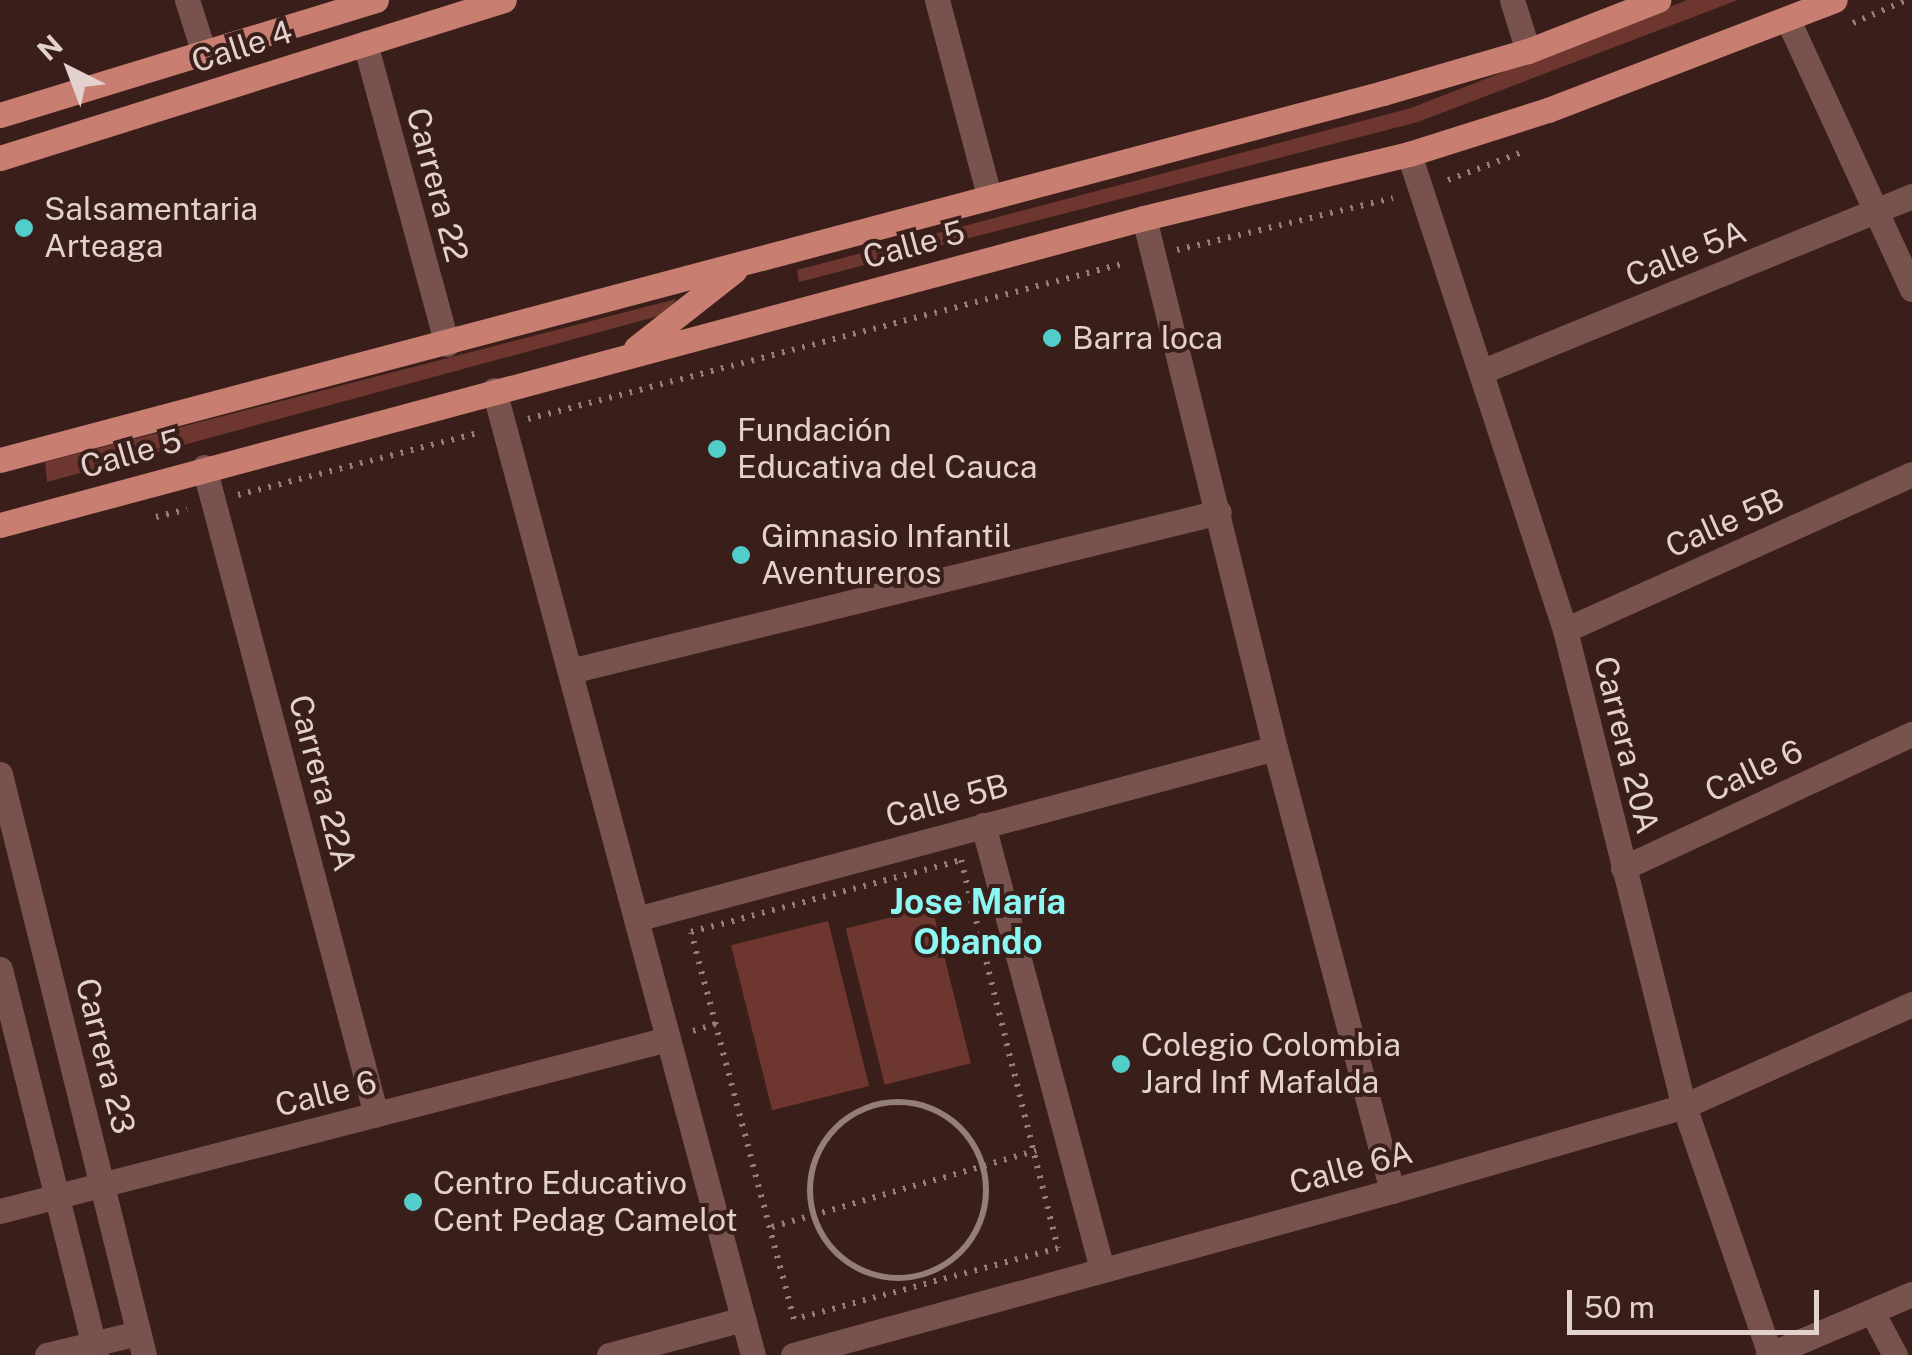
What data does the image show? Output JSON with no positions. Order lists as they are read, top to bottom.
{
  "streets": {
    "main road": ["Calle 4", "Calle 5"],
    "street": [
      "Carrera 22",
      "Calle 5A",
      "Calle 5B",
      "Carrera 20A",
      "Calle 6",
      "Carrera 22A",
      "Carrera 23",
      "Calle 6A"
    ]
  },
  "crossings": [
    ["Calle 4", "Carrera 22"],
    ["Carrera 22", "Calle 5"],
    ["Calle 5", "Carrera 20A"],
    ["Calle 5", "Carrera 22A"],
    ["Calle 5A", "Carrera 20A"],
    ["Calle 5B", "Carrera 20A"],
    ["Carrera 20A", "Calle 6"],
    ["Carrera 20A", "Calle 6A"],
    ["Calle 6", "Carrera 22A"],
    ["Calle 6", "Carrera 23"]
  ],
  "districts": ["Jose María Obando"],
  "places": [
    "Salsamentaria Arteaga",
    "Barra loca",
    "Fundación Educativa del Cauca",
    "Gimnasio Infantil Aventureros",
    "Colegio Colombia Jard Inf Mafalda",
    "Centro Educativo Cent Pedag Camelot"
  ],
  "scale_bar": "50 m",
  "north": "top left"
}
